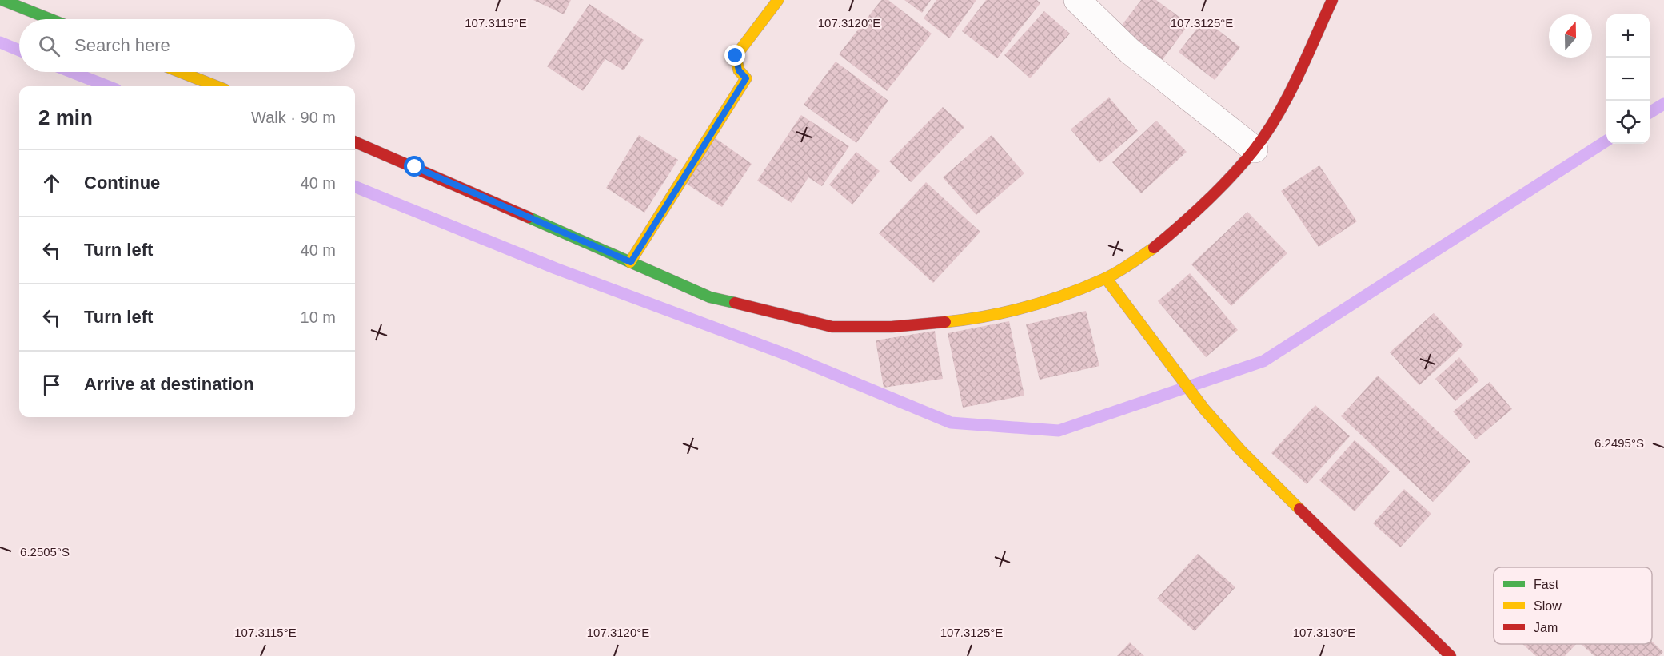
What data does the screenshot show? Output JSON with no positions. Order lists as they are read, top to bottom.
{
  "legend": ["Fast", "Slow", "Jam"],
  "north": "top",
  "page": {
    "map_buttons": ["+", "−"],
    "search": "Search here",
    "heading": ["2 min", "Walk · 90 m"],
    "list": [
      ["Continue", "40 m"],
      ["Turn left", "40 m"],
      ["Turn left", "10 m"],
      "Arrive at destination"
    ]
  },
  "coordinates": [
    "107.3115°E",
    "107.3120°E",
    "107.3125°E",
    "6.2495°S",
    "6.2505°S",
    "107.3130°E"
  ]
}
